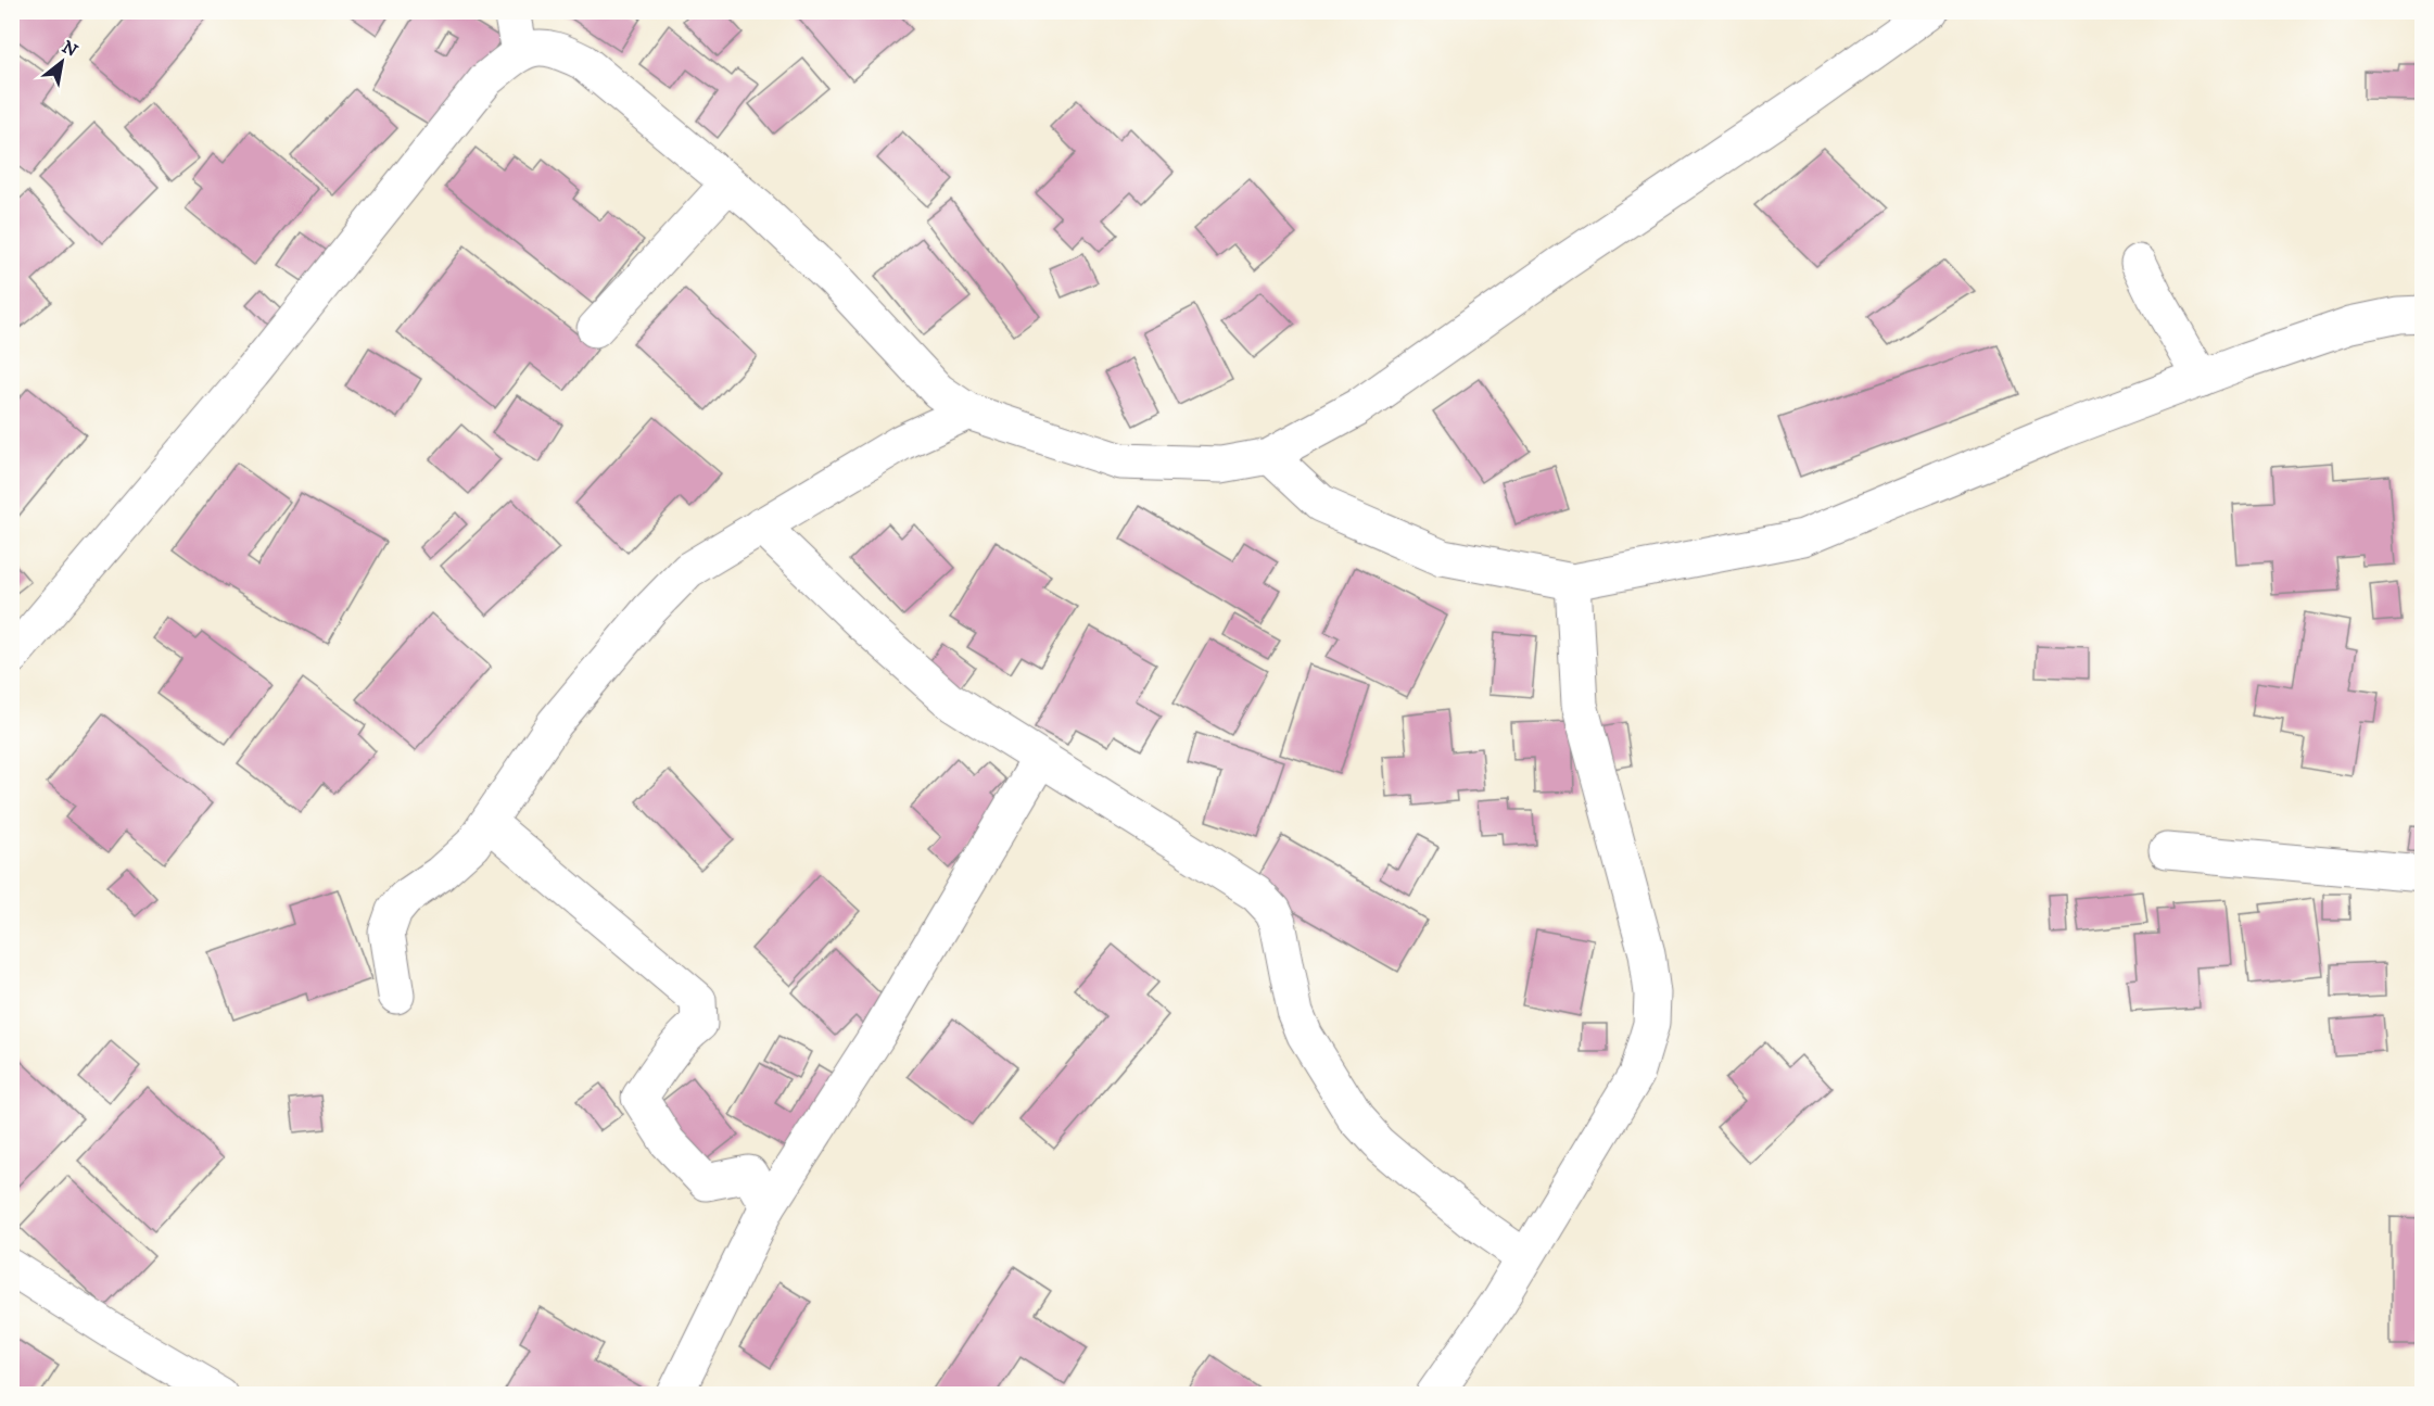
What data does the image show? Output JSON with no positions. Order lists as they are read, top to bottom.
{
  "north": "top right"
}
